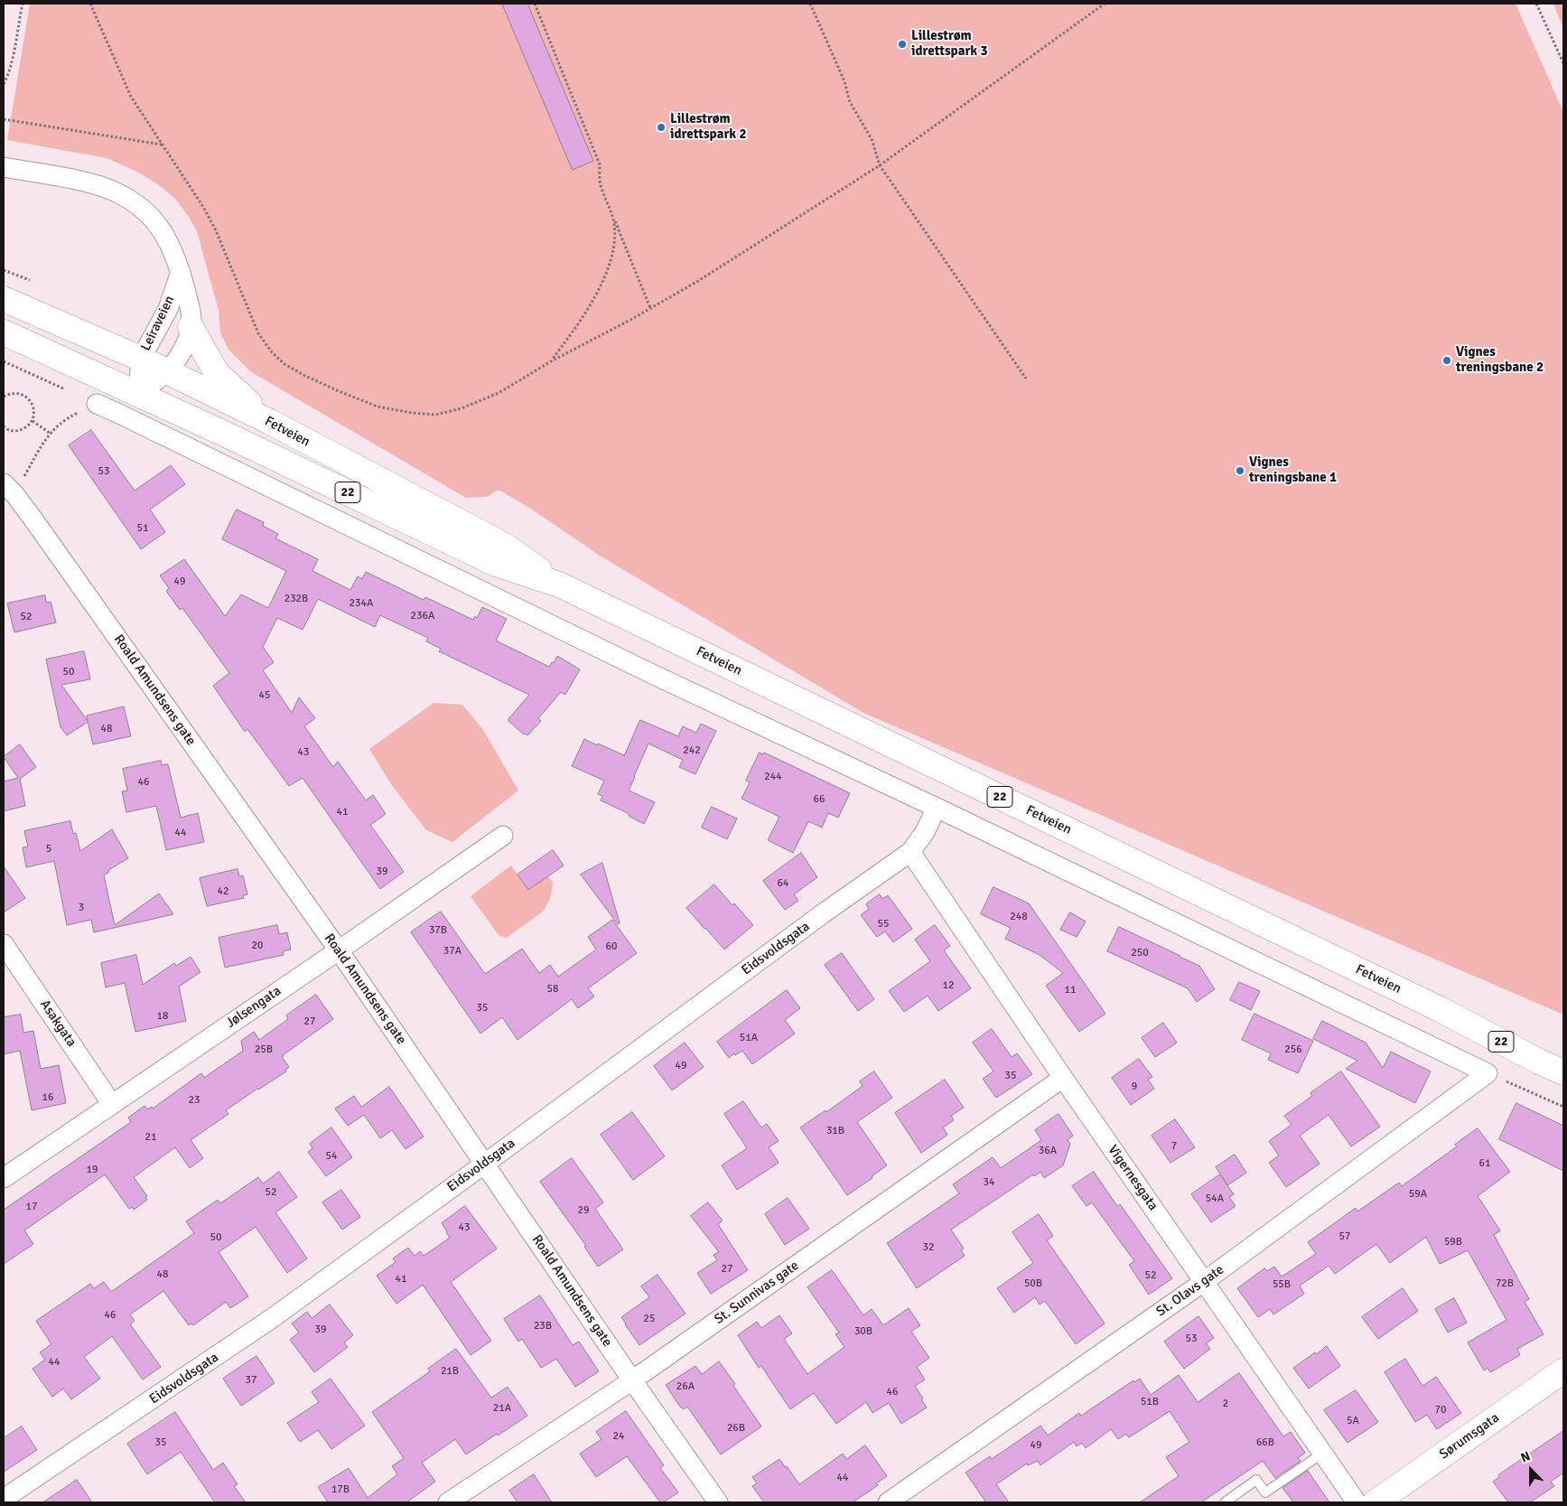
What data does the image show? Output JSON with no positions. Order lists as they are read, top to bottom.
{
  "streets": {
    "main road": ["Fetveien", "22", "Sørumsgata"],
    "street": [
      "Leiraveien",
      "Roald Amundsens gate",
      "Eidsvoldsgata",
      "Jølsengata",
      "Asakgata",
      "Vigernesgata",
      "St. Olavs gate",
      "St. Sunnivas gate"
    ]
  },
  "crossings": [
    ["Leiraveien", "Fetveien"],
    ["Roald Amundsens gate", "Eidsvoldsgata"],
    ["Roald Amundsens gate", "Jølsengata"],
    ["Roald Amundsens gate", "St. Sunnivas gate"],
    ["Eidsvoldsgata", "Vigernesgata"],
    ["Jølsengata", "Asakgata"],
    ["Vigernesgata", "St. Olavs gate"],
    ["Vigernesgata", "St. Sunnivas gate"]
  ],
  "places": [
    "Lillestrøm idrettspark 3",
    "Lillestrøm idrettspark 2",
    "Vignes treningsbane 2",
    "Vignes treningsbane 1"
  ],
  "house_numbers": [
    "53",
    "51",
    "49",
    "232B",
    "234A",
    "236A",
    "52",
    "50",
    "45",
    "48",
    "242",
    "43",
    "244",
    "46",
    "66",
    "41",
    "44",
    "5",
    "39",
    "64",
    "42",
    "3",
    "248",
    "55",
    "37B",
    "20",
    "60",
    "37A",
    "250",
    "12",
    "58",
    "11",
    "35",
    "18",
    "27",
    "51A",
    "25B",
    "256",
    "49",
    "35",
    "9",
    "16",
    "23",
    "31B",
    "21",
    "7",
    "36A",
    "54",
    "61",
    "19",
    "34",
    "52",
    "59A",
    "54A",
    "17",
    "29",
    "43",
    "57",
    "50",
    "59B",
    "32",
    "27",
    "48",
    "52",
    "41",
    "50B",
    "72B",
    "55B",
    "46",
    "25",
    "23B",
    "39",
    "30B",
    "53",
    "44",
    "21B",
    "37",
    "26A",
    "46",
    "51B",
    "2",
    "21A",
    "70",
    "5A",
    "26B",
    "24",
    "35",
    "66B",
    "49",
    "44",
    "17B"
  ],
  "north": "top"
}
